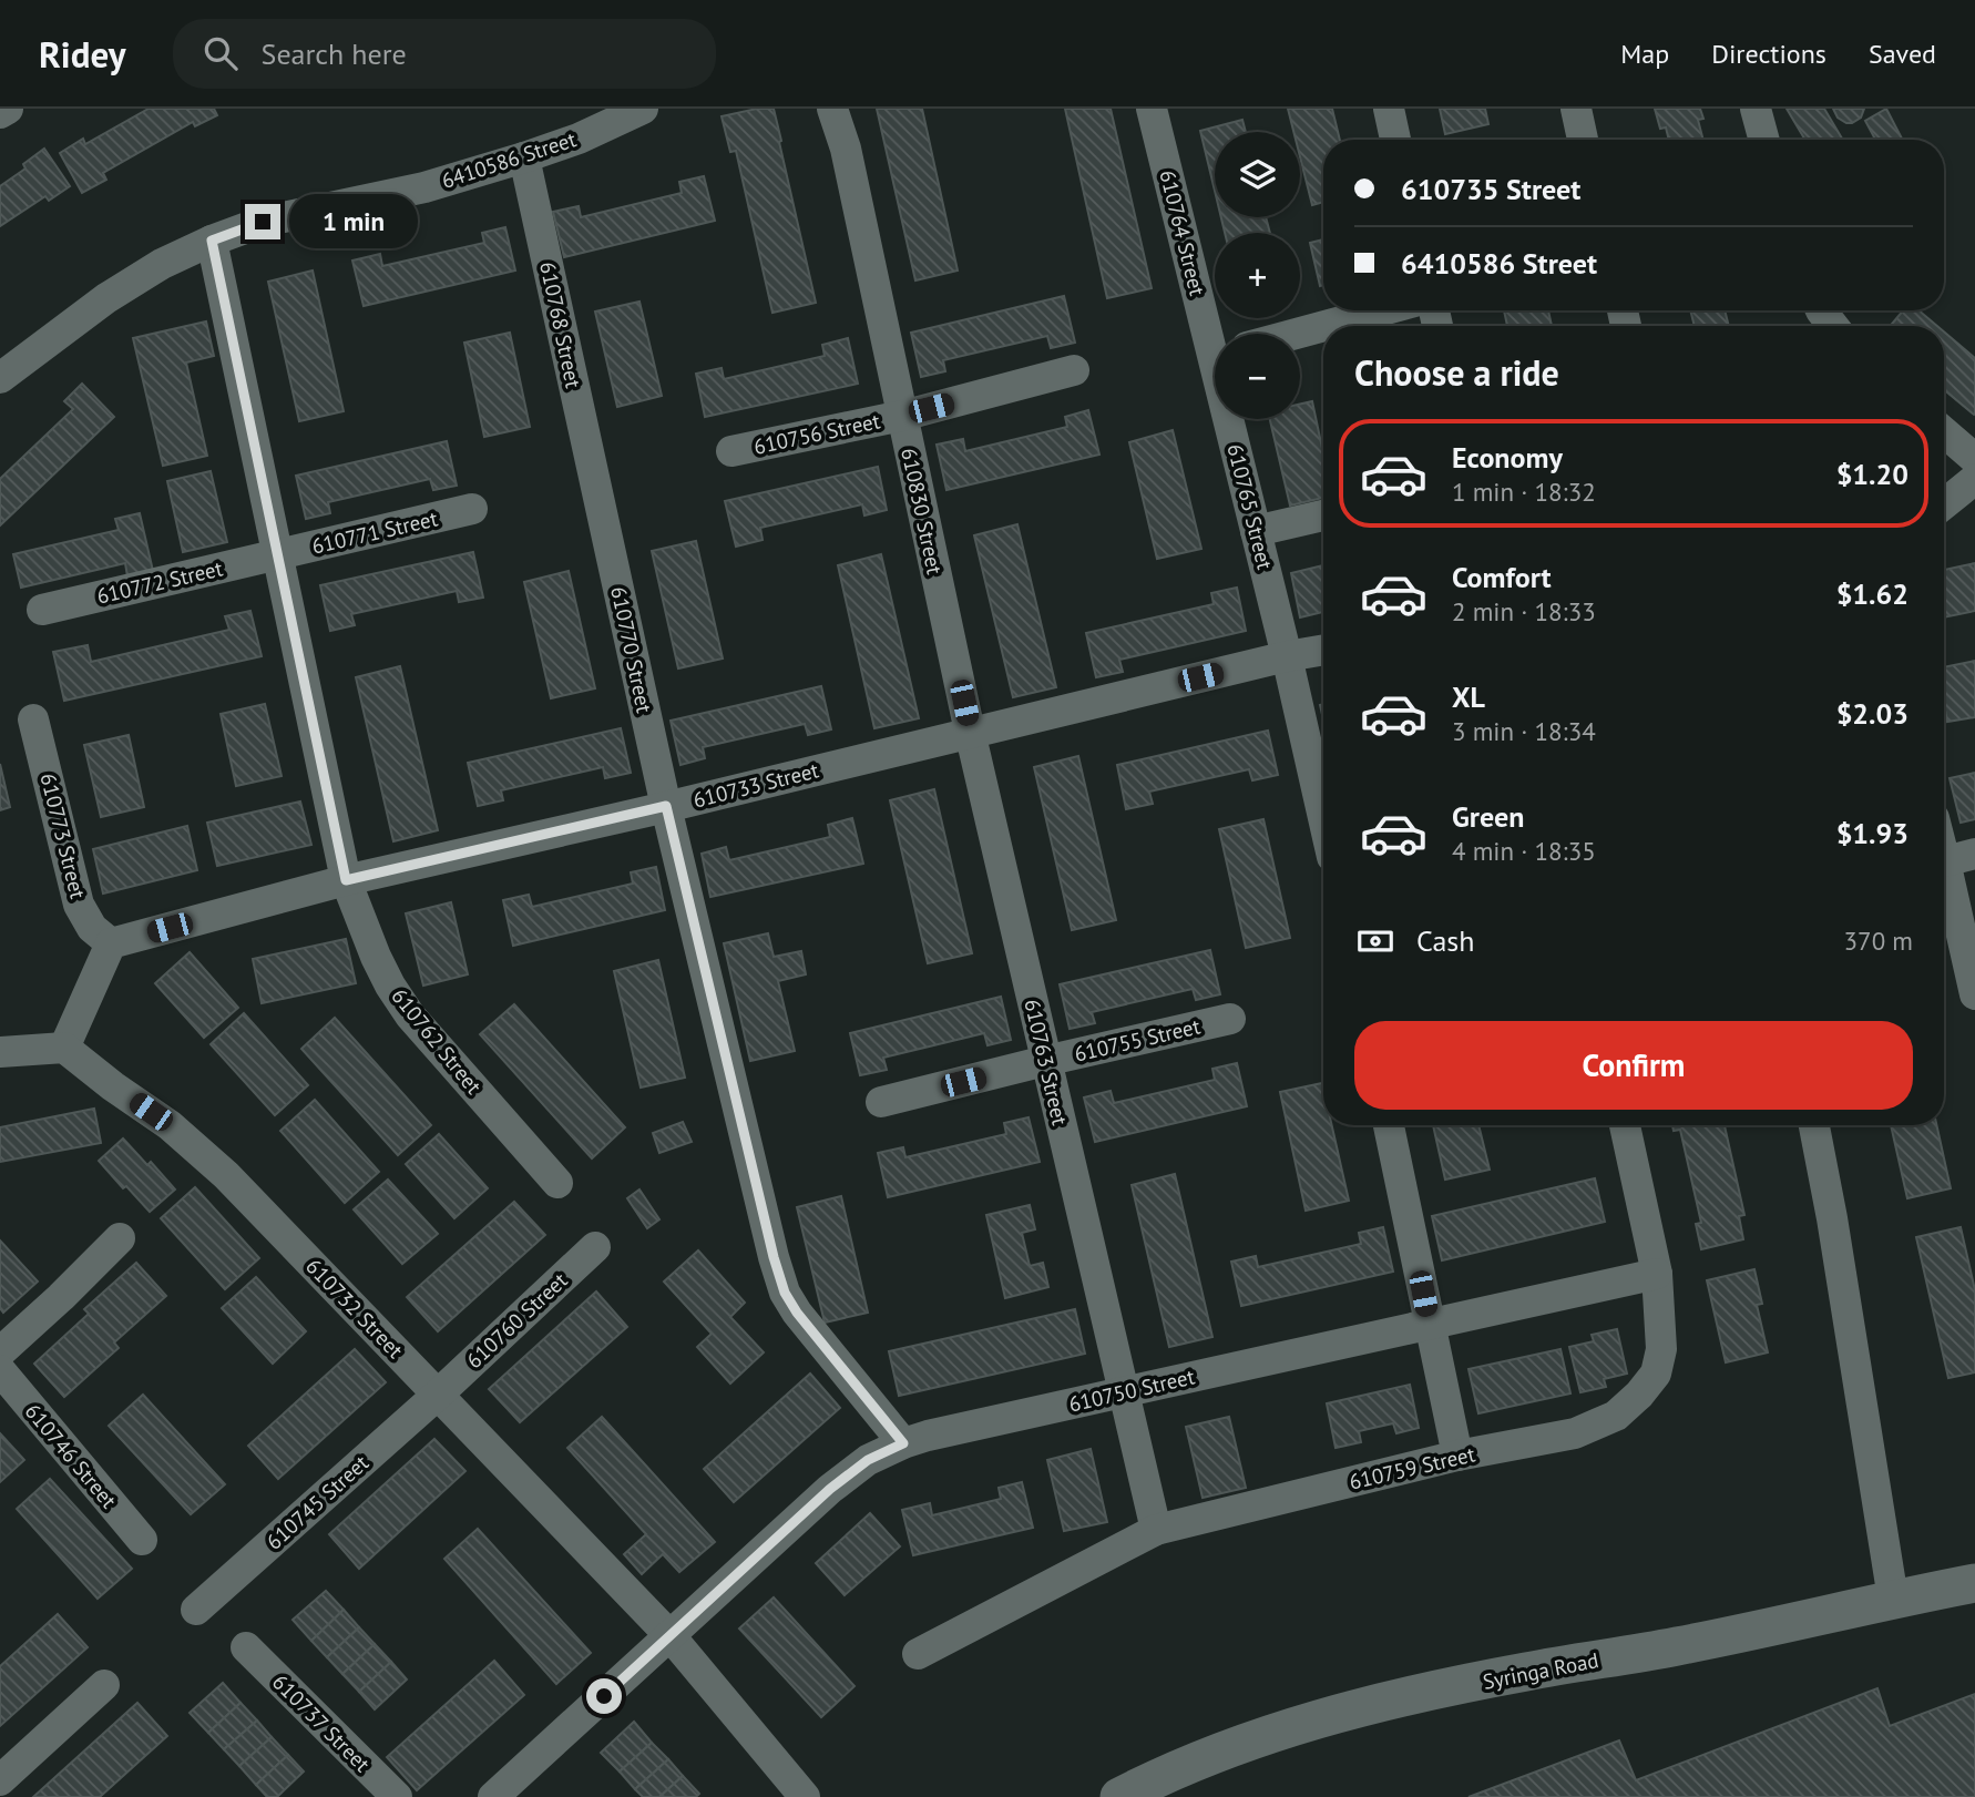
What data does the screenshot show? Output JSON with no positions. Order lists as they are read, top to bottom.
{
  "streets": {
    "street": [
      "6410586 Street",
      "610764 Street",
      "610768 Street",
      "610756 Street",
      "610765 Street",
      "610830 Street",
      "610771 Street",
      "610772 Street",
      "610770 Street",
      "610733 Street",
      "610773 Street",
      "610755 Street",
      "610762 Street",
      "610763 Street",
      "610732 Street",
      "610760 Street",
      "610750 Street",
      "610746 Street",
      "610759 Street",
      "610745 Street",
      "Syringa Road",
      "610737 Street"
    ]
  },
  "crossings": [
    ["6410586 Street", "610768 Street"],
    ["6410586 Street", "610762 Street"],
    ["610768 Street", "610770 Street"],
    ["610756 Street", "610830 Street"],
    ["610765 Street", "610733 Street"],
    ["610830 Street", "610733 Street"],
    ["610830 Street", "610763 Street"],
    ["610771 Street", "610772 Street"],
    ["610771 Street", "610762 Street"],
    ["610772 Street", "610762 Street"],
    ["610770 Street", "610733 Street"],
    ["610770 Street", "610750 Street"],
    ["610733 Street", "610773 Street"],
    ["610733 Street", "610762 Street"],
    ["610733 Street", "610763 Street"],
    ["610755 Street", "610763 Street"],
    ["610763 Street", "610750 Street"],
    ["610763 Street", "610759 Street"],
    ["610732 Street", "610760 Street"],
    ["610732 Street", "610750 Street"],
    ["610732 Street", "610745 Street"],
    ["610760 Street", "610745 Street"],
    ["610750 Street", "610759 Street"]
  ],
  "page": {
    "header": "Ridey",
    "search": "Search here",
    "nav": ["Map", "Directions", "Saved"],
    "map_buttons": ["+", "−"],
    "banner": ["610735 Street", "6410586 Street"],
    "bubble": "1 min",
    "heading": "Choose a ride",
    "list": [
      {
        "name": "Economy",
        "note": "1 min · 18:32",
        "value": "$1.20"
      },
      {
        "name": "Comfort",
        "note": "2 min · 18:33",
        "value": "$1.62"
      },
      {
        "name": "XL",
        "note": "3 min · 18:34",
        "value": "$2.03"
      },
      {
        "name": "Green",
        "note": "4 min · 18:35",
        "value": "$1.93"
      }
    ],
    "pay": ["Cash", "370 m"],
    "buttons": "Confirm"
  }
}
